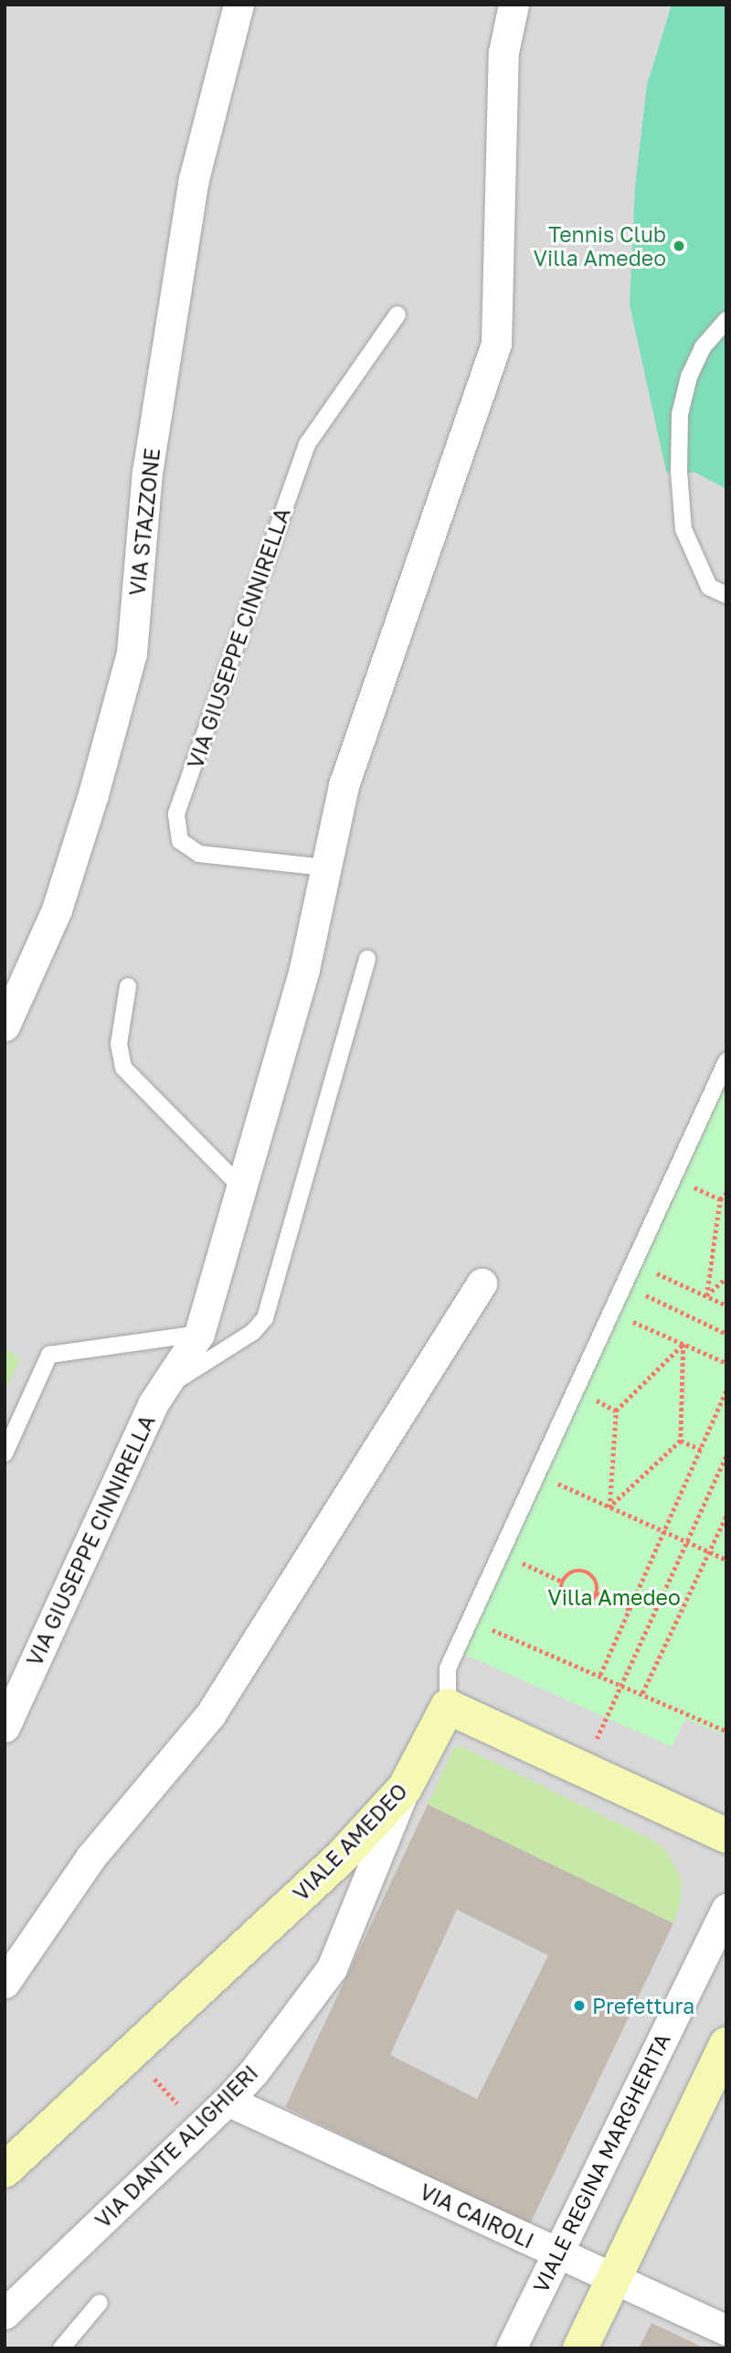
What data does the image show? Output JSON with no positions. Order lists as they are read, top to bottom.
{
  "streets": {
    "street": [
      "VIA STAZZONE",
      "VIA GIUSEPPE CINNIRELLA",
      "VIALE AMEDEO",
      "VIA DANTE ALIGHIERI",
      "VIALE REGINA MARGHERITA",
      "VIA CAIROLI"
    ]
  },
  "crossings": [
    ["VIALE AMEDEO", "VIA DANTE ALIGHIERI"],
    ["VIA DANTE ALIGHIERI", "VIA CAIROLI"],
    ["VIALE REGINA MARGHERITA", "VIA CAIROLI"]
  ],
  "parks": ["Villa Amedeo"],
  "places": ["Tennis Club Villa Amedeo", "Prefettura"]
}
